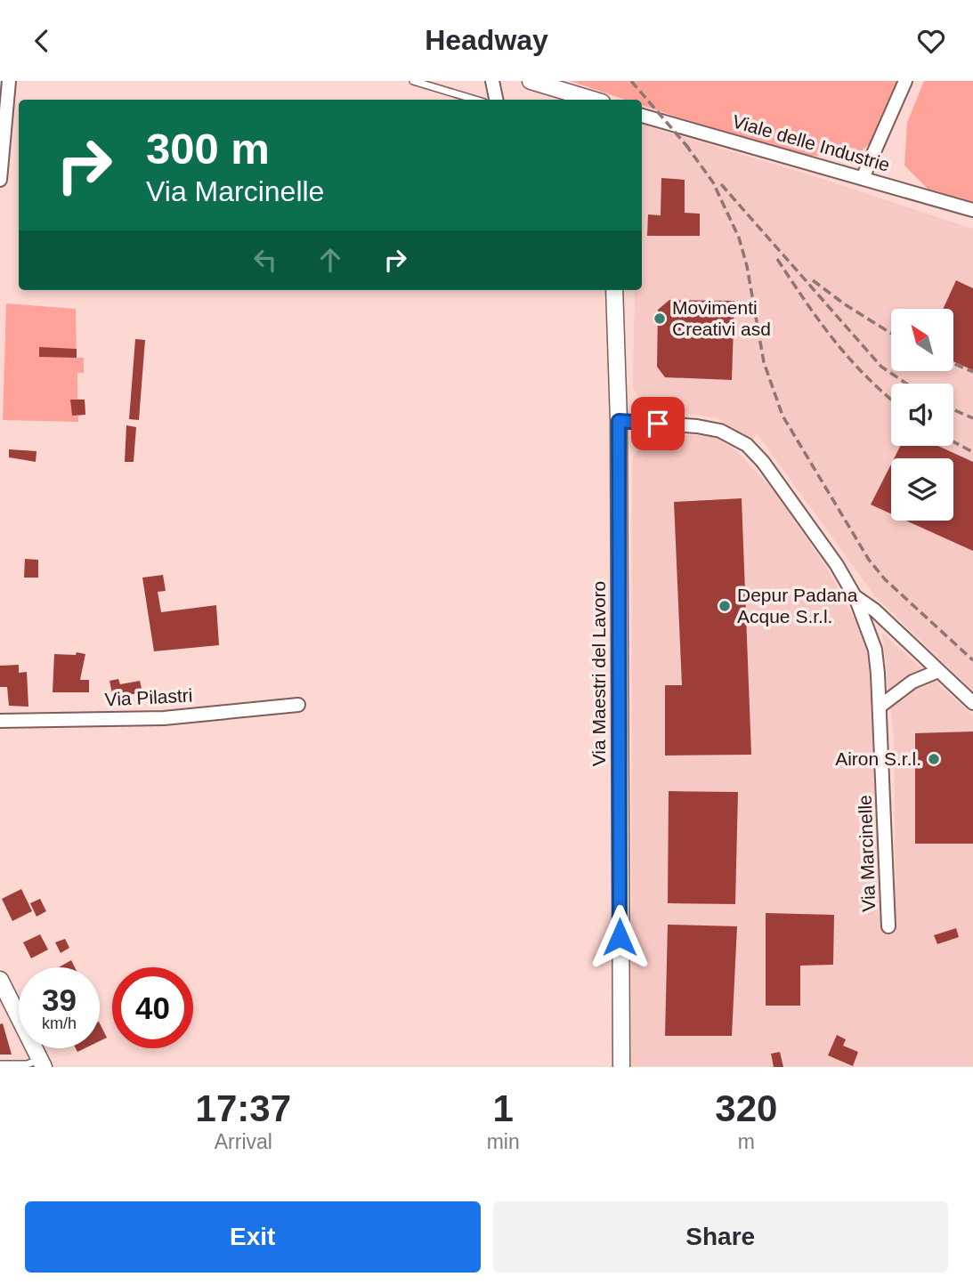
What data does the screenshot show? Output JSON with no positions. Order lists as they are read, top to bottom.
{
  "streets": {
    "street": [
      "Viale delle Industrie",
      "Via Maestri del Lavoro",
      "Via Pilastri",
      "Via Marcinelle"
    ]
  },
  "crossings": [
    ["Via Maestri del Lavoro", "Via Marcinelle"]
  ],
  "places": ["Movimenti Creativi asd", "Depur Padana Acque S.r.l.", "Airon S.r.l."],
  "north": "top left",
  "page": {
    "header": "Headway",
    "turn": ["300 m", "Via Marcinelle"],
    "speed": "39 km/h",
    "limit": "40",
    "eta": [
      "17:37",
      "Arrival",
      "1",
      "min",
      "320",
      "m"
    ],
    "buttons": ["Exit", "Share"]
  }
}
